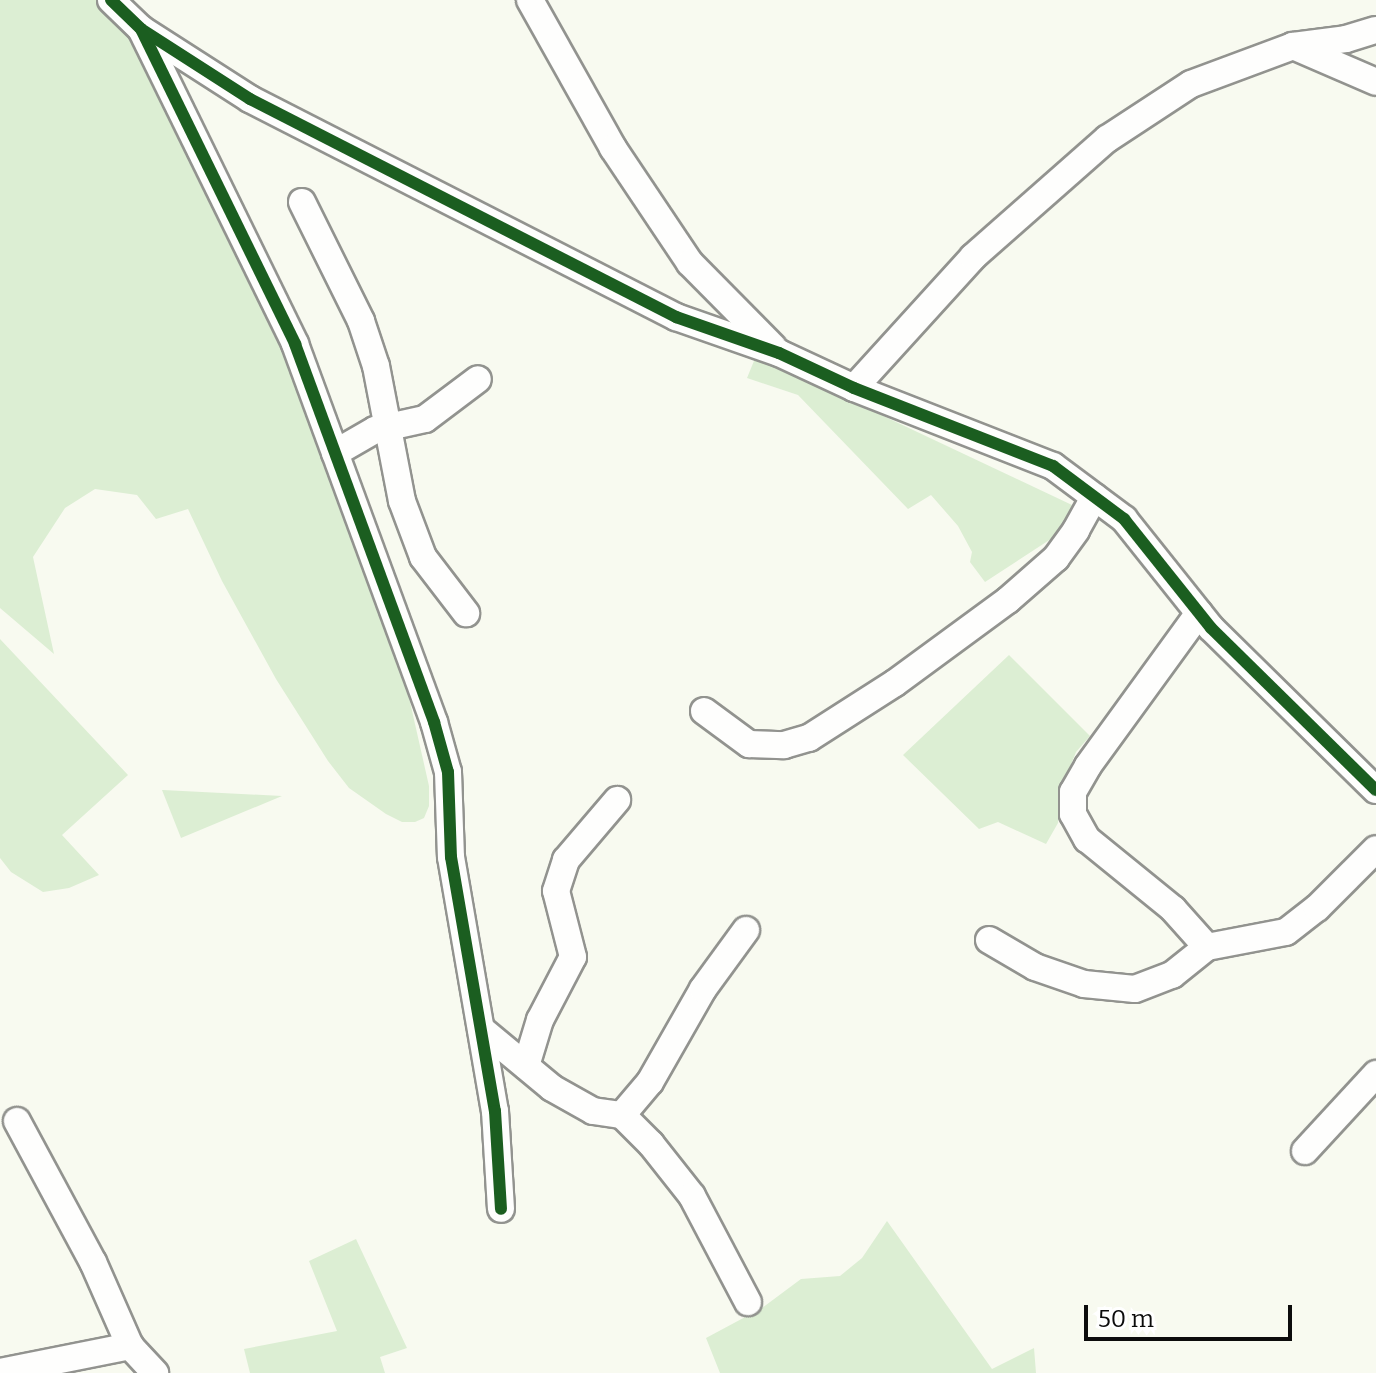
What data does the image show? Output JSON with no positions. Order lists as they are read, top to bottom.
{
  "scale_bar": "50 m"
}
